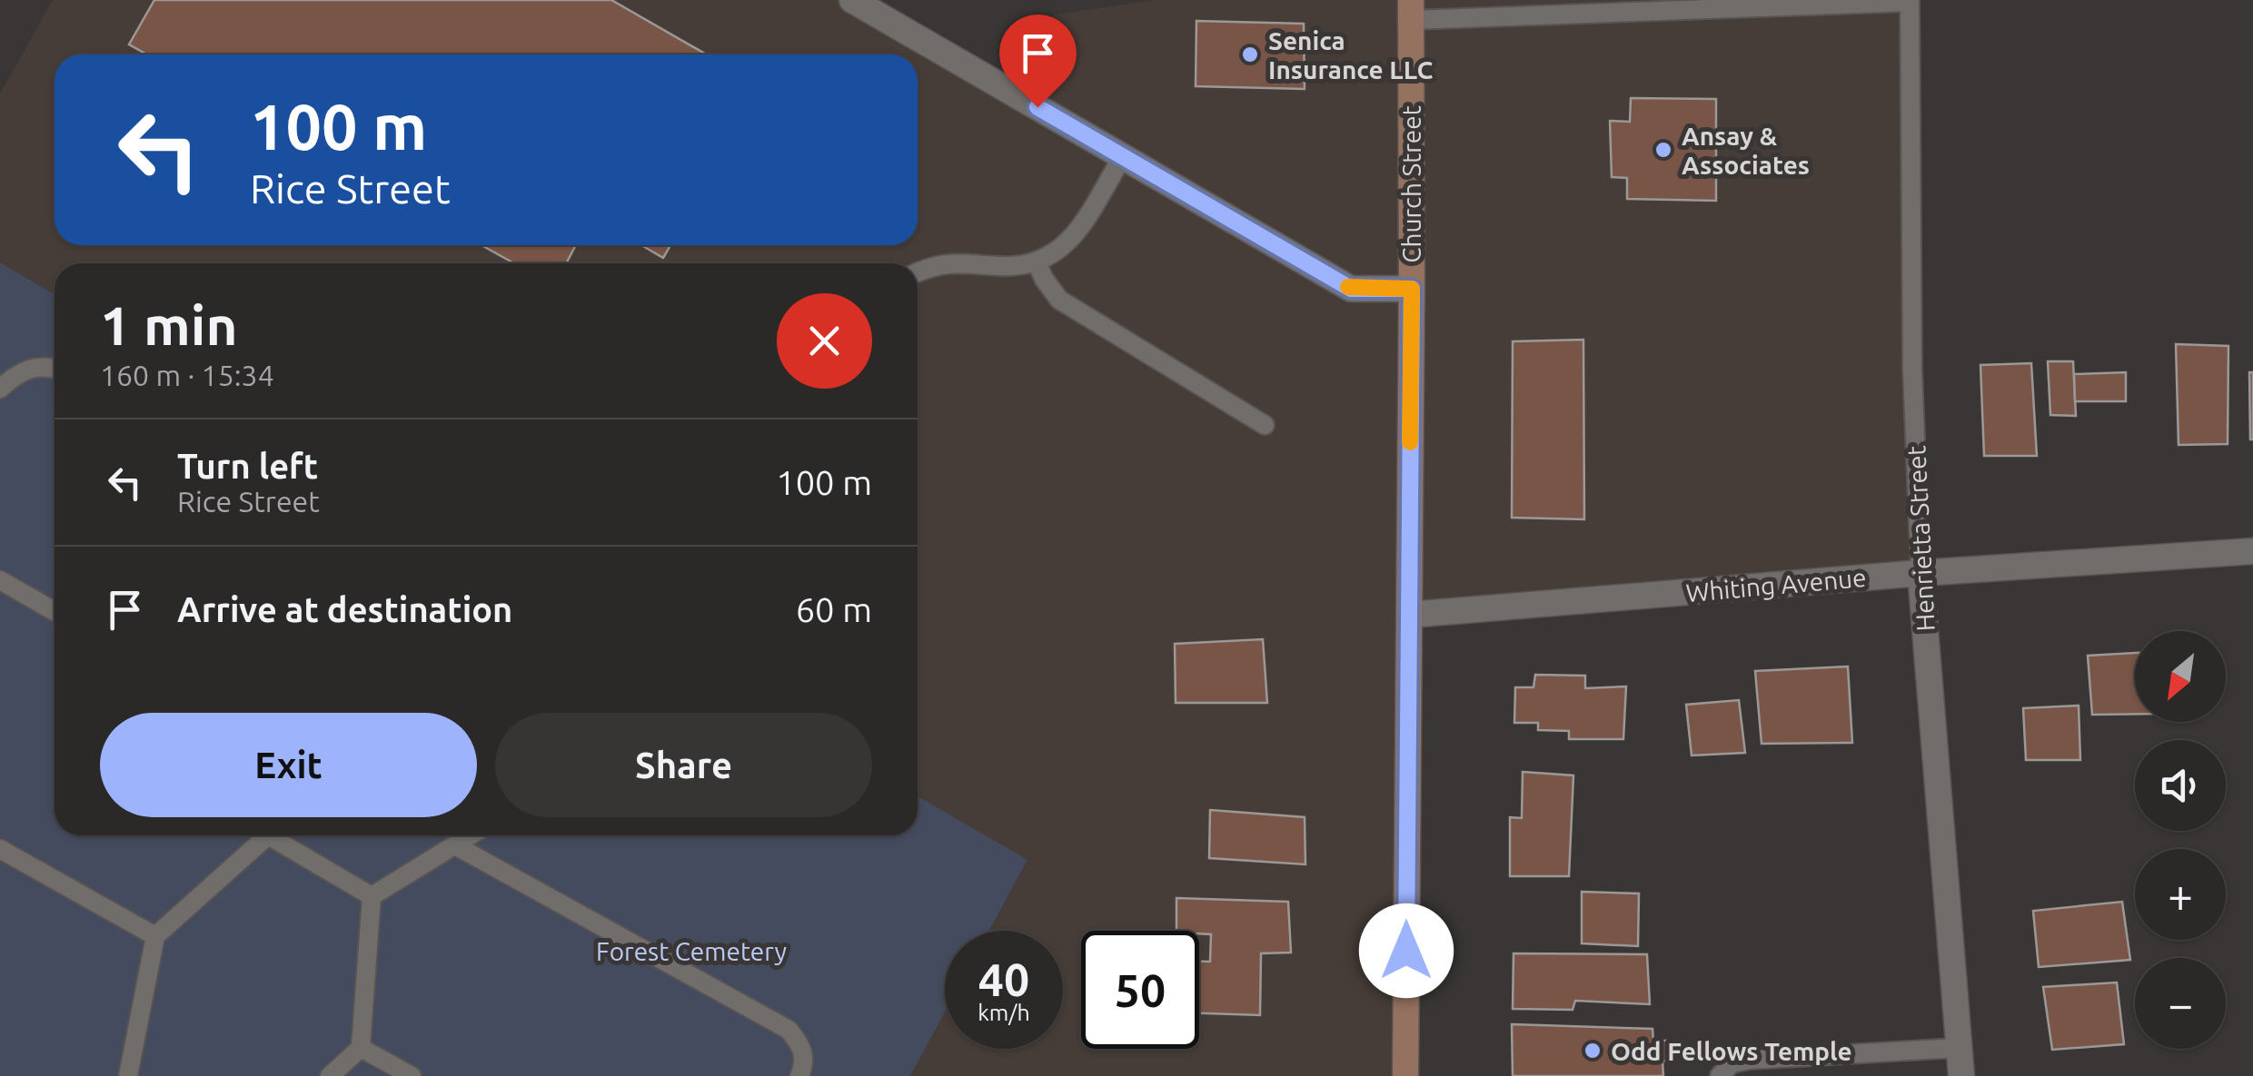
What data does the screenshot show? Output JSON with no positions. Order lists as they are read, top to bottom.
{
  "streets": {
    "main road": ["Church Street"],
    "street": ["Henrietta Street", "Whiting Avenue"]
  },
  "crossings": [
    ["Church Street", "Whiting Avenue"],
    ["Henrietta Street", "Whiting Avenue"]
  ],
  "parks": ["Forest Cemetery"],
  "places": ["Senica Insurance LLC", "Ansay & Associates", "Odd Fellows Temple"],
  "north": "bottom left",
  "page": {
    "turn": ["100 m", "Rice Street"],
    "heading": ["1 min", "160 m · 15:34"],
    "list": [
      {
        "name": "Turn left",
        "note": "Rice Street",
        "value": "100 m"
      },
      {
        "name": "Arrive at destination",
        "value": "60 m"
      }
    ],
    "map_buttons": ["+", "−"],
    "buttons": ["Exit", "Share"],
    "speed": "40 km/h",
    "limit": "50"
  }
}
